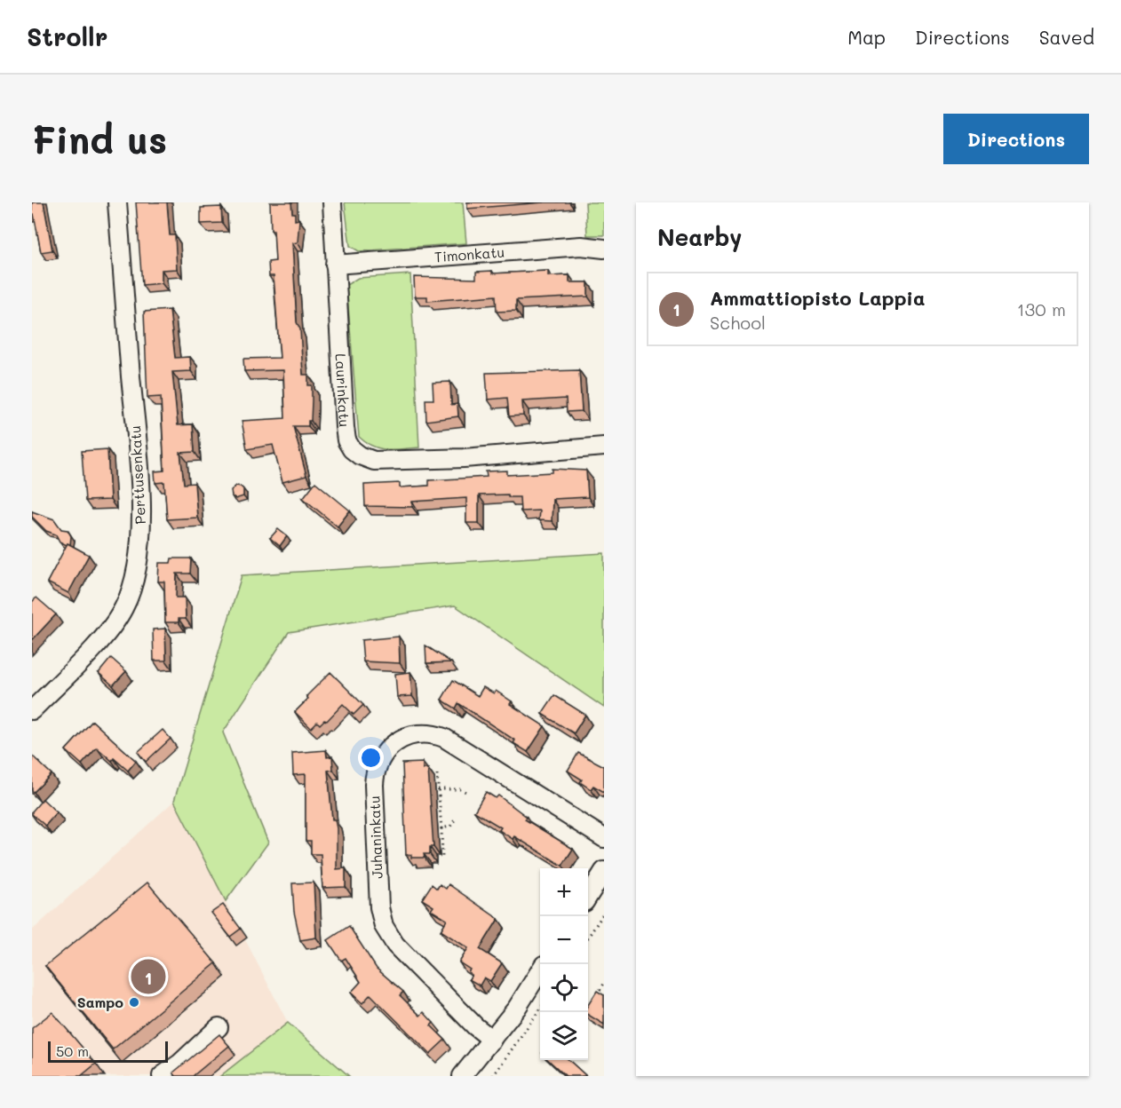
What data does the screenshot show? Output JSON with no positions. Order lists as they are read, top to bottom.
{
  "streets": {
    "street": [
      "Timonkatu",
      "Laurinkatu",
      "Perttusenkatu",
      "Juhaninkatu"
    ]
  },
  "crossings": [
    ["Timonkatu", "Laurinkatu"]
  ],
  "places": ["Sampo"],
  "scale_bar": "50 m",
  "page": {
    "header": "Strollr",
    "nav": ["Map", "Directions", "Saved"],
    "buttons": "Directions",
    "title": "Find us",
    "heading": "Nearby",
    "list": [
      {
        "mark": "1",
        "name": "Ammattiopisto Lappia",
        "note": "School",
        "value": "130 m"
      }
    ],
    "map_buttons": ["+", "−"],
    "pins": "1",
    "scale": "50 m"
  }
}
